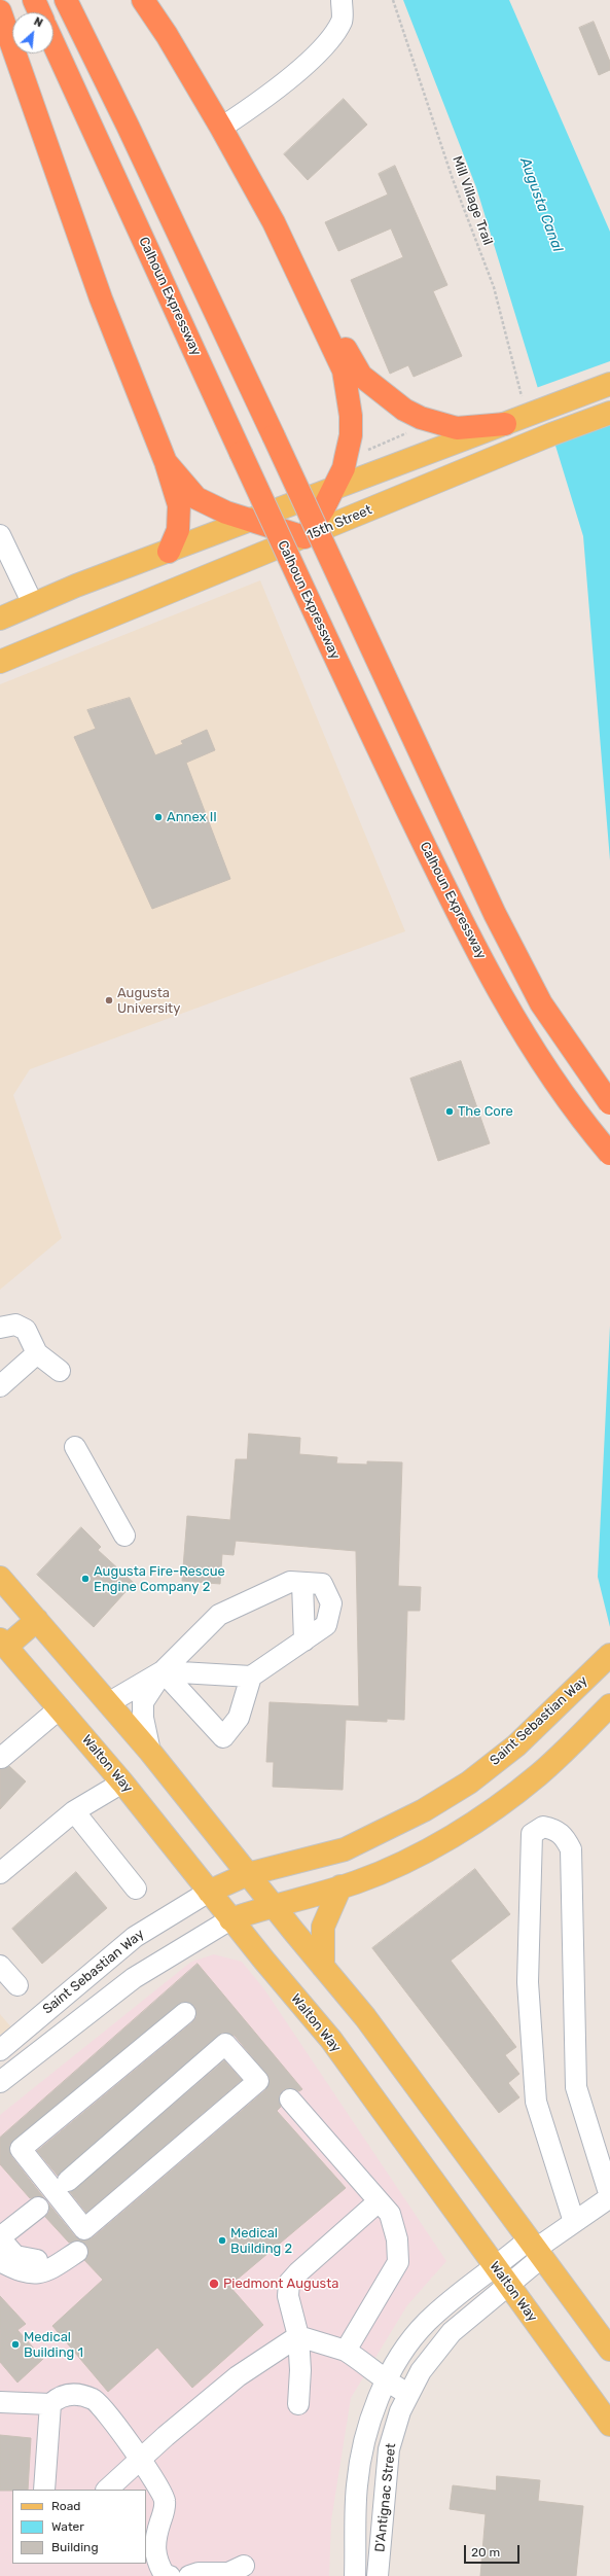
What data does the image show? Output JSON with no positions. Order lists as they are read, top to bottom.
{
  "streets": {
    "highway": ["Calhoun Expressway"],
    "main road": ["15th Street", "Saint Sebastian Way", "Walton Way"],
    "street": ["D'Antignac Street"],
    "path": ["Mill Village Trail"]
  },
  "crossings": [
    ["Saint Sebastian Way", "Walton Way"],
    ["Walton Way", "D'Antignac Street"]
  ],
  "water": ["Augusta Canal"],
  "places": [
    "Annex II",
    "Augusta University",
    "The Core",
    "Augusta Fire-Rescue Engine Company 2",
    "Medical Building 2",
    "Piedmont Augusta",
    "Medical Building 1"
  ],
  "legend": ["Road", "Water", "Building"],
  "scale_bar": "20 m",
  "north": "top right"
}
